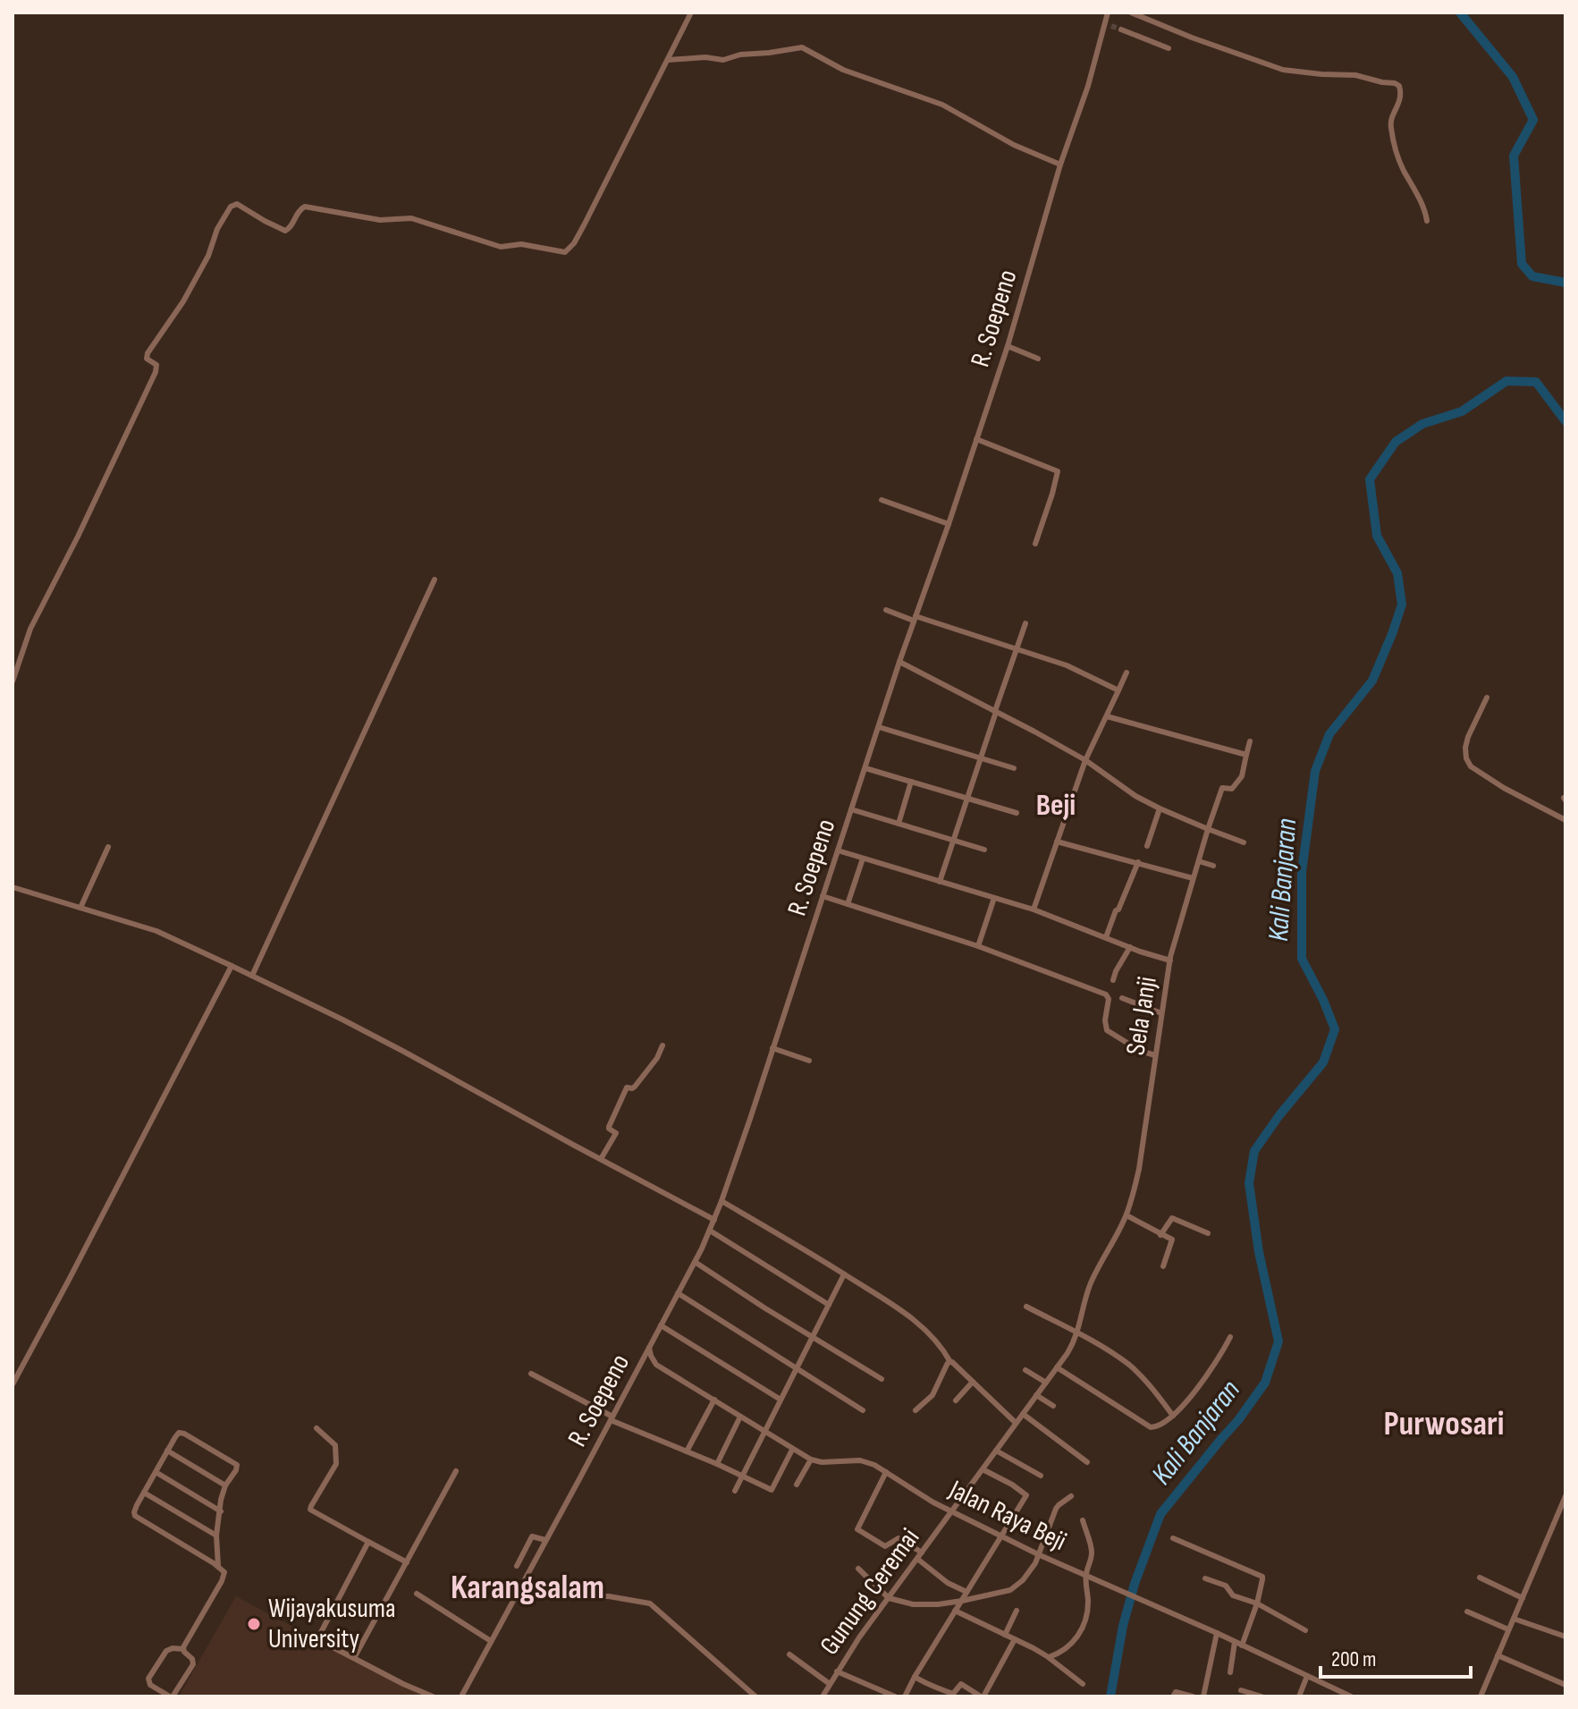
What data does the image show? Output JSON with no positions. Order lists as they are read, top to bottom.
{
  "streets": {
    "street": [
      "R. Soepeno",
      "Sela Janji",
      "Jalan Raya Beji",
      "Gunung Ceremai"
    ]
  },
  "crossings": [
    ["Sela Janji", "Jalan Raya Beji"],
    ["Sela Janji", "Gunung Ceremai"],
    ["Jalan Raya Beji", "Gunung Ceremai"]
  ],
  "districts": ["Beji", "Purwosari", "Karangsalam"],
  "water": ["Kali Banjaran"],
  "places": ["Wijayakusuma University"],
  "scale_bar": "200 m"
}
